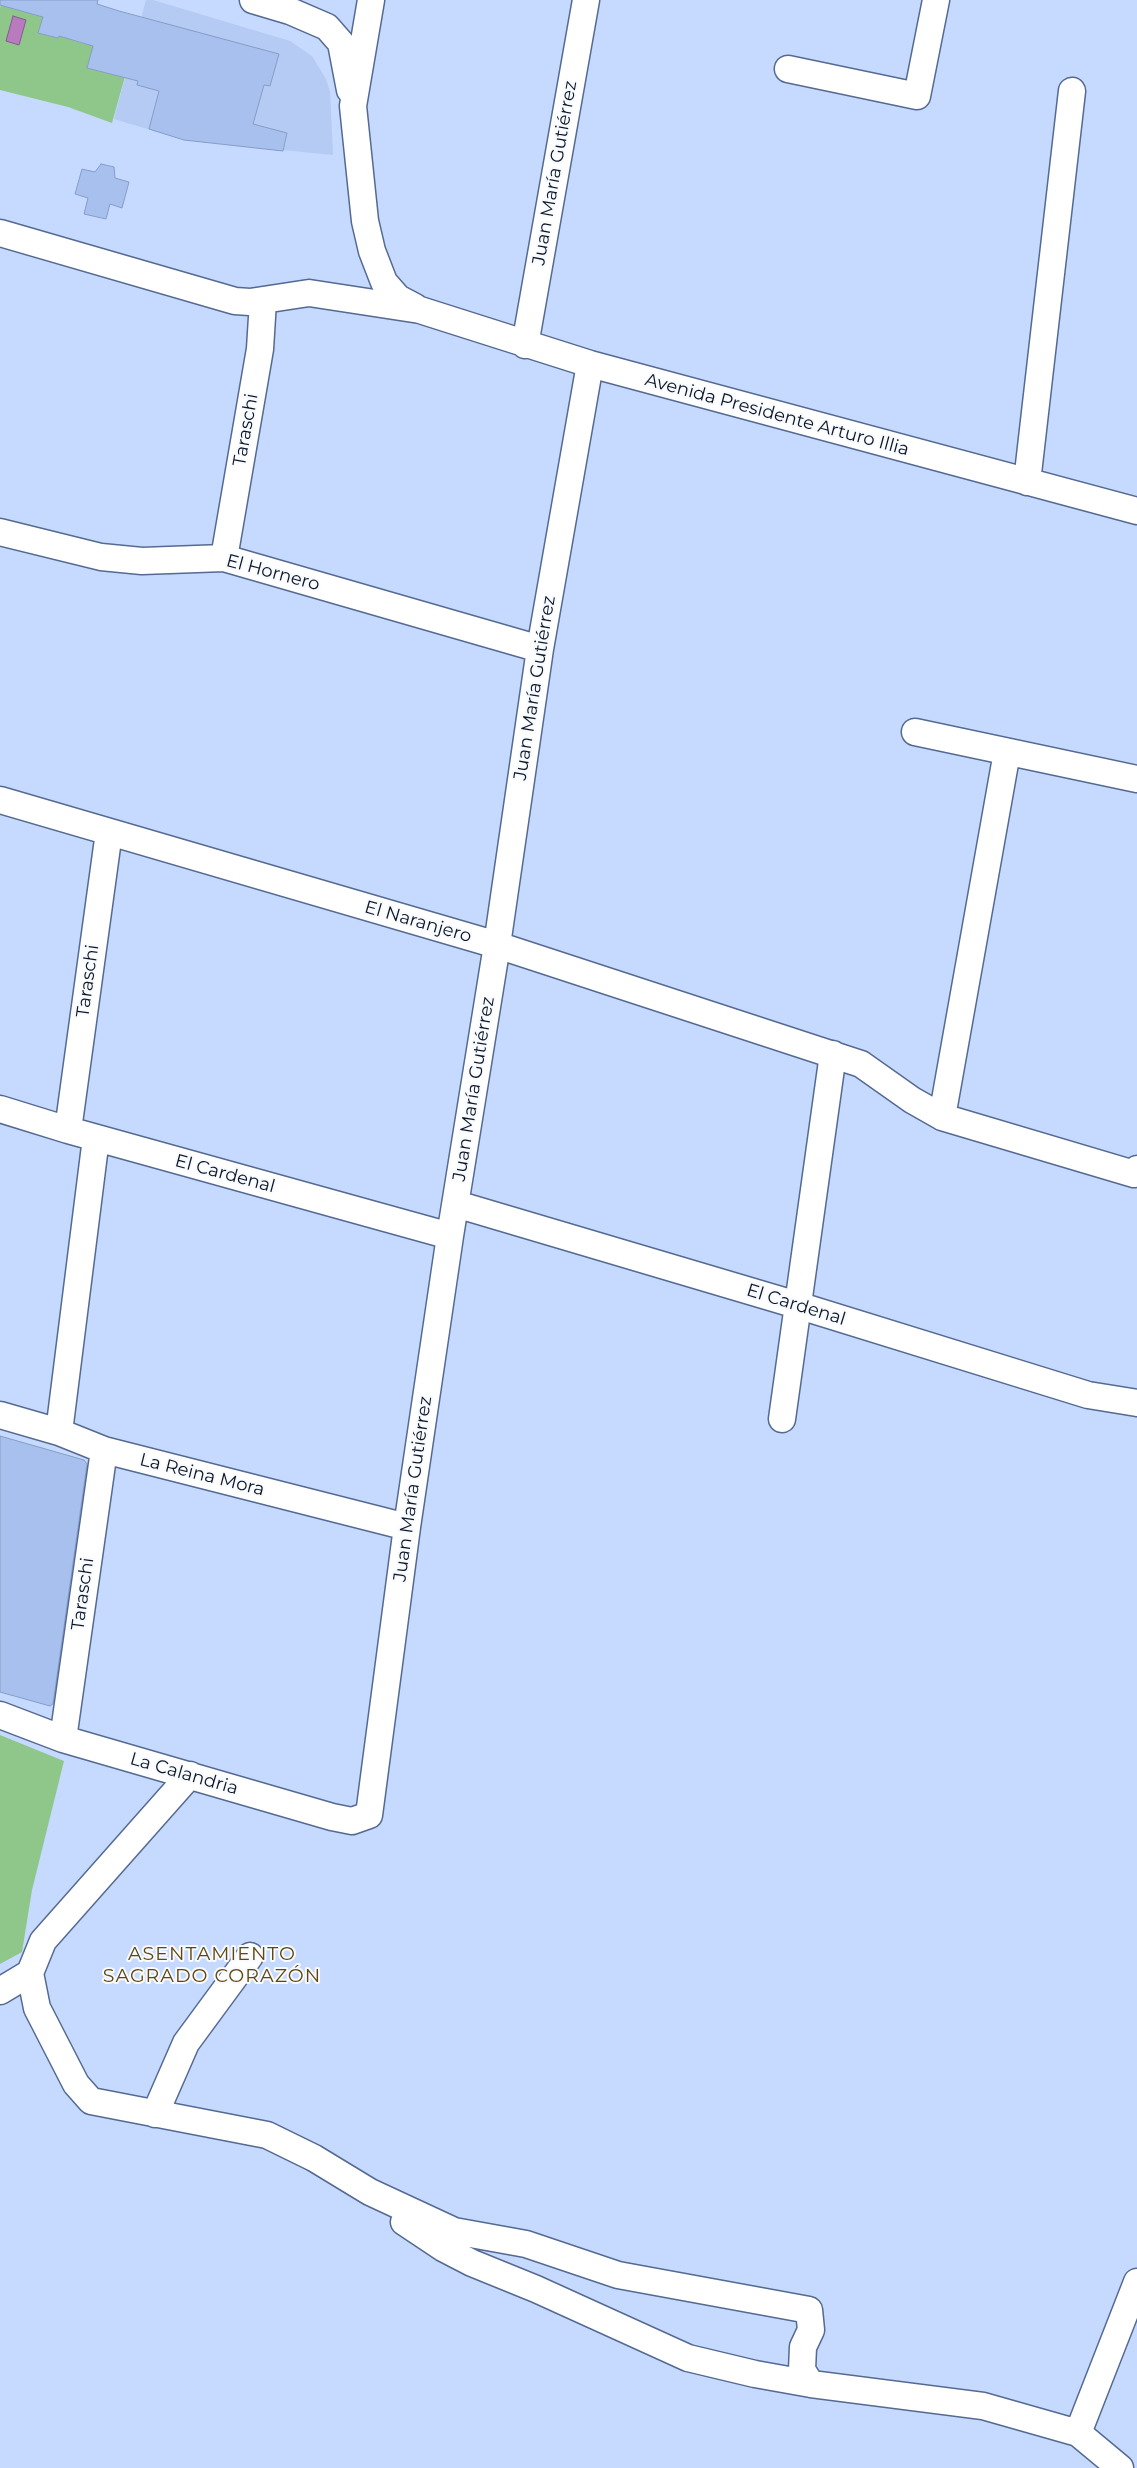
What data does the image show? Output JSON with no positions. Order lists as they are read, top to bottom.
{
  "streets": {
    "street": [
      "Juan María Gutiérrez",
      "Avenida Presidente Arturo Illia",
      "Taraschi",
      "El Hornero",
      "El Naranjero",
      "El Cardenal",
      "La Reina Mora",
      "La Calandria"
    ]
  },
  "crossings": [
    ["Juan María Gutiérrez", "Avenida Presidente Arturo Illia"],
    ["Juan María Gutiérrez", "El Hornero"],
    ["Juan María Gutiérrez", "El Naranjero"],
    ["Juan María Gutiérrez", "El Cardenal"],
    ["Juan María Gutiérrez", "La Reina Mora"],
    ["Juan María Gutiérrez", "La Calandria"],
    ["Taraschi", "El Hornero"],
    ["Taraschi", "El Naranjero"],
    ["Taraschi", "El Cardenal"],
    ["Taraschi", "La Reina Mora"],
    ["Taraschi", "La Calandria"]
  ],
  "districts": ["ASENTAMIENTO SAGRADO CORAZÓN"]
}
